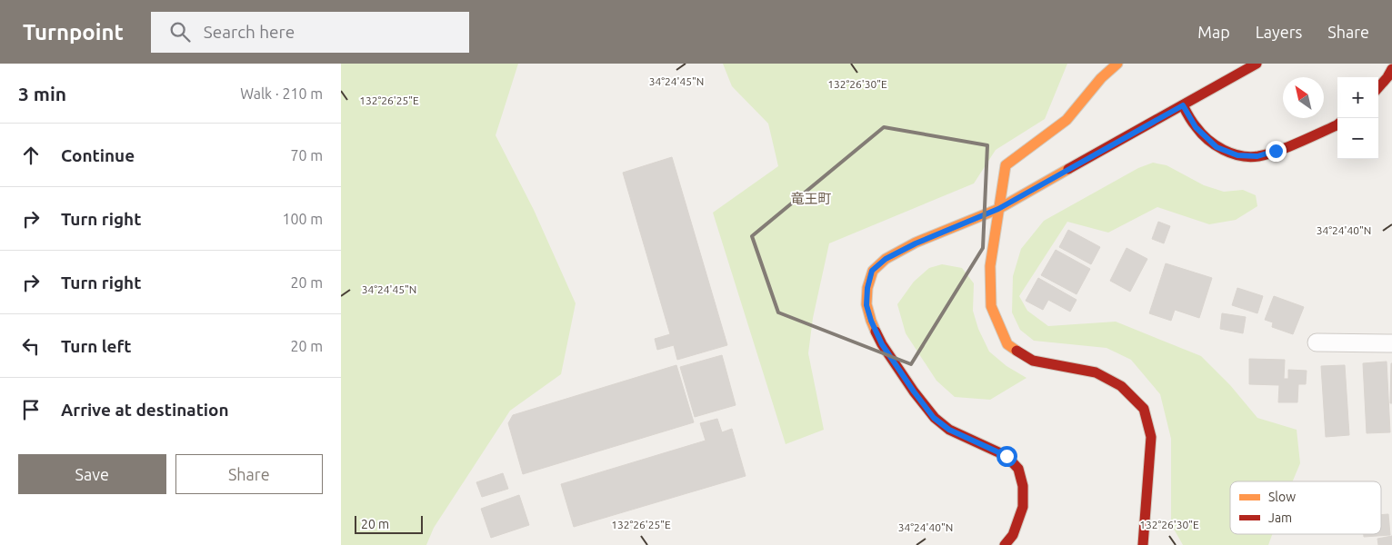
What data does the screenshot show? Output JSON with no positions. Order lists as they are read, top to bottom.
{
  "districts": ["竜王町"],
  "legend": ["Slow", "Jam"],
  "scale_bar": "20 m",
  "north": "top left",
  "page": {
    "header": "Turnpoint",
    "search": "Search here",
    "nav": ["Map", "Layers", "Share"],
    "heading": ["3 min", "Walk · 210 m"],
    "map_buttons": ["+", "−"],
    "list": [
      ["Continue", "70 m"],
      ["Turn right", "100 m"],
      ["Turn right", "20 m"],
      ["Turn left", "20 m"],
      "Arrive at destination"
    ],
    "buttons": ["Save", "Share"],
    "scale": "20 m"
  },
  "coordinates": [
    "34°24'45\"N",
    "132°26'30\"E",
    "132°26'25\"E",
    "34°24'40\"N"
  ]
}
